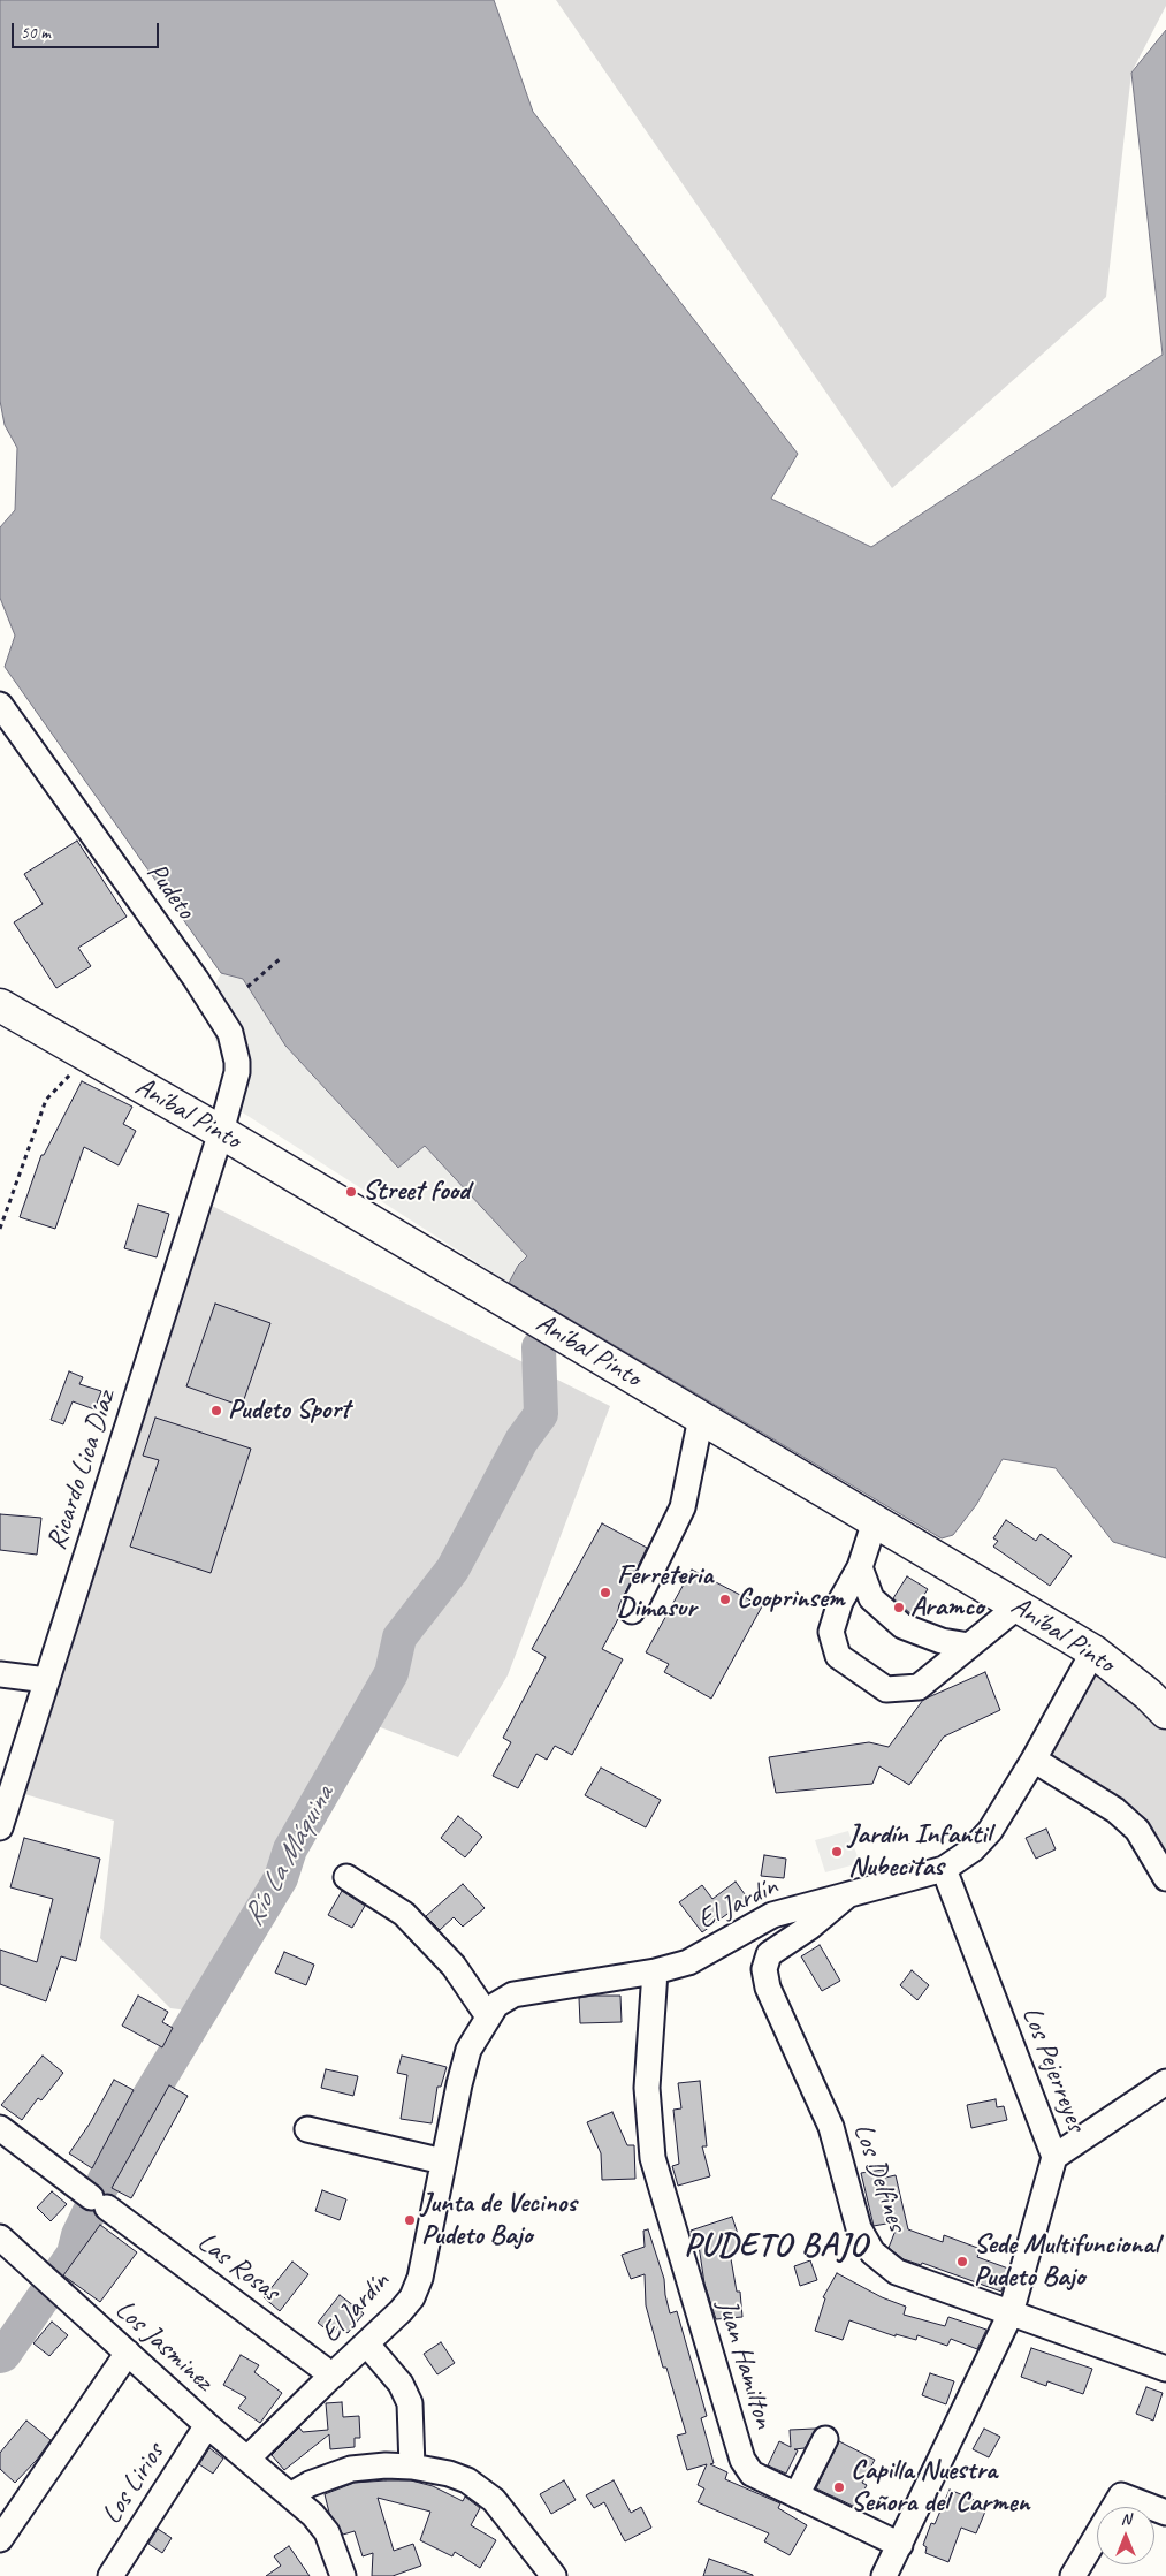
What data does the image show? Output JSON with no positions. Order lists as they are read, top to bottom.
{
  "streets": {
    "main road": ["Aníbal Pinto"],
    "street": [
      "Pudeto",
      "Ricardo Lica Díaz",
      "El Jardín",
      "Los Pejerreyes",
      "Los Delfines",
      "Las Rosas",
      "Los Jasminez",
      "Juan Hamilton",
      "Los Lirios"
    ]
  },
  "crossings": [
    ["Pudeto", "Aníbal Pinto"],
    ["Pudeto", "Ricardo Lica Díaz"],
    ["Aníbal Pinto", "Ricardo Lica Díaz"],
    ["Aníbal Pinto", "El Jardín"],
    ["El Jardín", "Los Pejerreyes"],
    ["El Jardín", "Los Delfines"],
    ["El Jardín", "Las Rosas"],
    ["El Jardín", "Los Jasminez"],
    ["El Jardín", "Juan Hamilton"],
    ["Los Pejerreyes", "Los Delfines"],
    ["Los Pejerreyes", "Juan Hamilton"],
    ["Los Jasminez", "Los Lirios"]
  ],
  "districts": ["PUDETO BAJO"],
  "water": ["Río La Máquina"],
  "places": [
    "Street food",
    "Pudeto Sport",
    "Ferreteria Dimasur",
    "Cooprinsem",
    "Aramco",
    "Jardín Infantil Nubecitas",
    "Junta de Vecinos Pudeto Bajo",
    "Sede Multifuncional Pudeto Bajo",
    "Capilla Nuestra Señora del Carmen"
  ],
  "scale_bar": "50 m",
  "north": "top"
}
